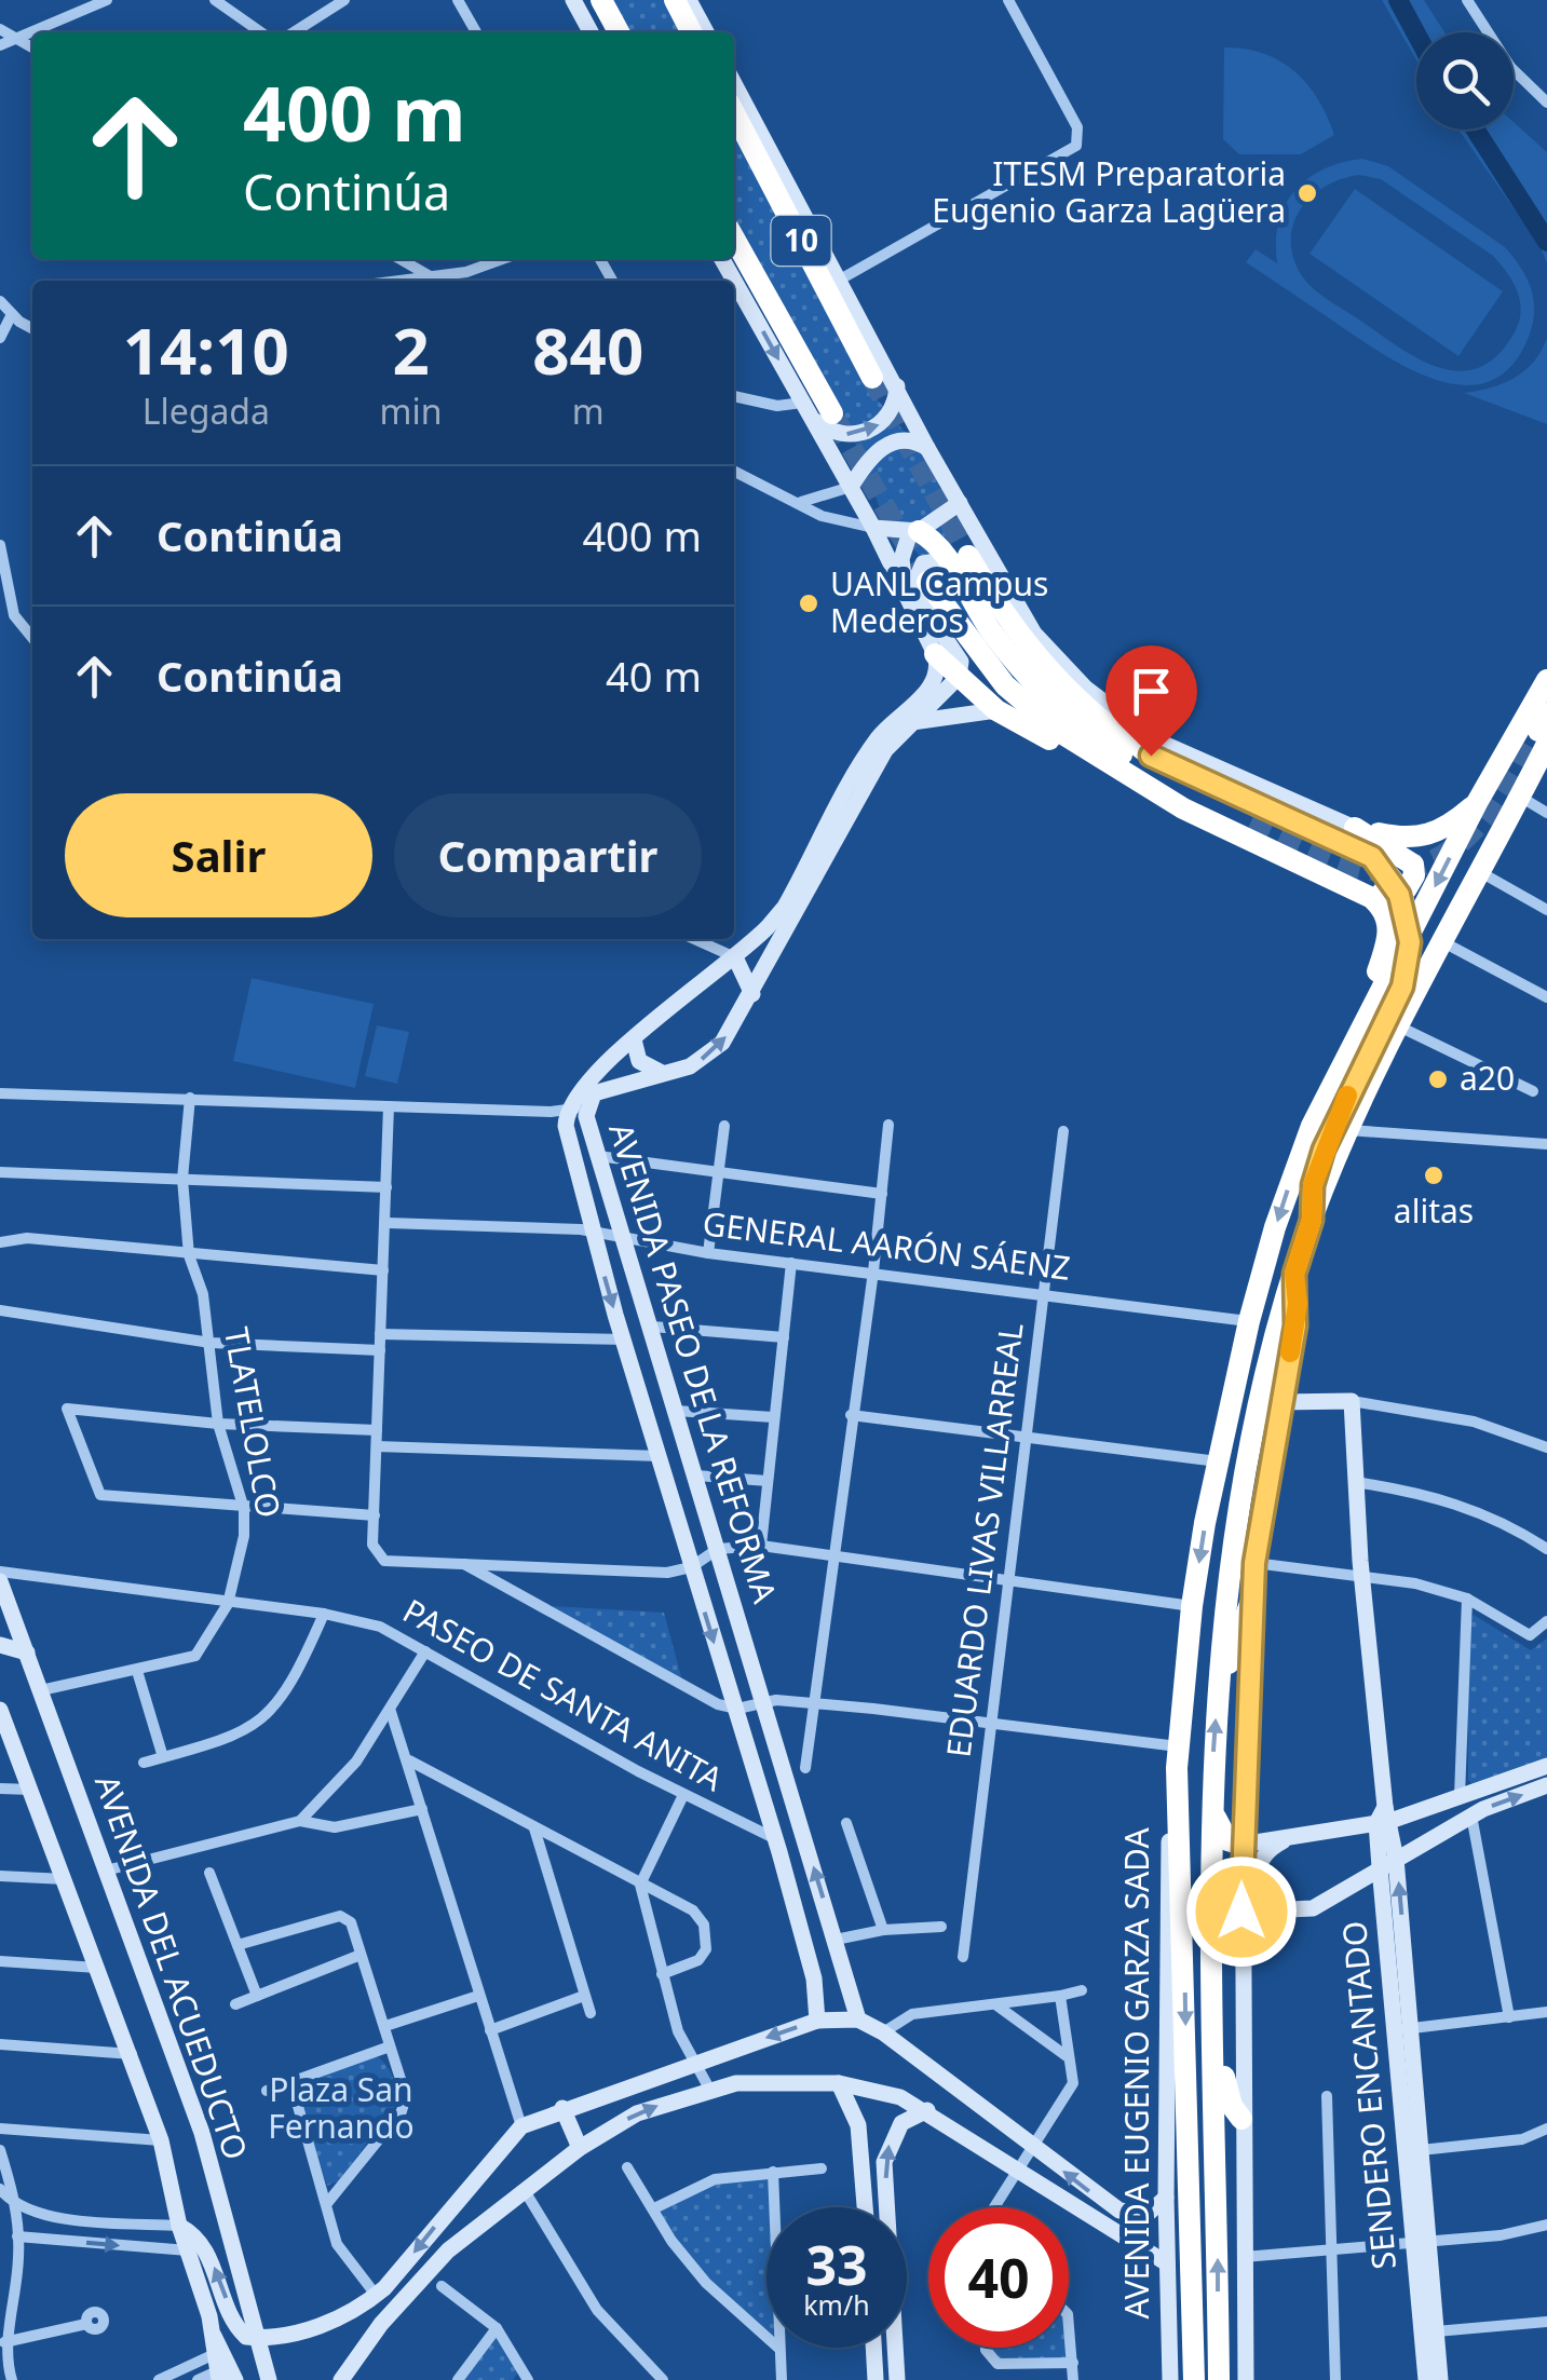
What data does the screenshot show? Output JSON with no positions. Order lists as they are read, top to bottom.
{
  "streets": {
    "highway": ["10", "AVENIDA EUGENIO GARZA SADA"],
    "street": [
      "GENERAL AARÓN SÁENZ",
      "AVENIDA PASEO DE LA REFORMA",
      "TLATELOLCO",
      "EDUARDO LIVAS VILLARREAL",
      "PASEO DE SANTA ANITA",
      "AVENIDA DEL ACUEDUCTO",
      "SENDERO ENCANTADO"
    ]
  },
  "crossings": [
    ["GENERAL AARÓN SÁENZ", "AVENIDA PASEO DE LA REFORMA"],
    ["GENERAL AARÓN SÁENZ", "EDUARDO LIVAS VILLARREAL"],
    ["GENERAL AARÓN SÁENZ", "AVENIDA EUGENIO GARZA SADA"],
    ["AVENIDA PASEO DE LA REFORMA", "PASEO DE SANTA ANITA"],
    ["TLATELOLCO", "PASEO DE SANTA ANITA"],
    ["TLATELOLCO", "AVENIDA DEL ACUEDUCTO"]
  ],
  "parks": ["Plaza San Fernando"],
  "places": [
    "ITESM Preparatoria Eugenio Garza Lagüera",
    "UANL Campus Mederos",
    "a20",
    "alitas"
  ],
  "page": {
    "turn": ["400 m", "Continúa"],
    "eta": [
      "14:10",
      "Llegada",
      "2",
      "min",
      "840",
      "m"
    ],
    "list": [
      {
        "name": "Continúa",
        "value": "400 m"
      },
      {
        "name": "Continúa",
        "value": "40 m"
      }
    ],
    "buttons": ["Salir", "Compartir"],
    "speed": "33 km/h",
    "limit": "40"
  }
}
